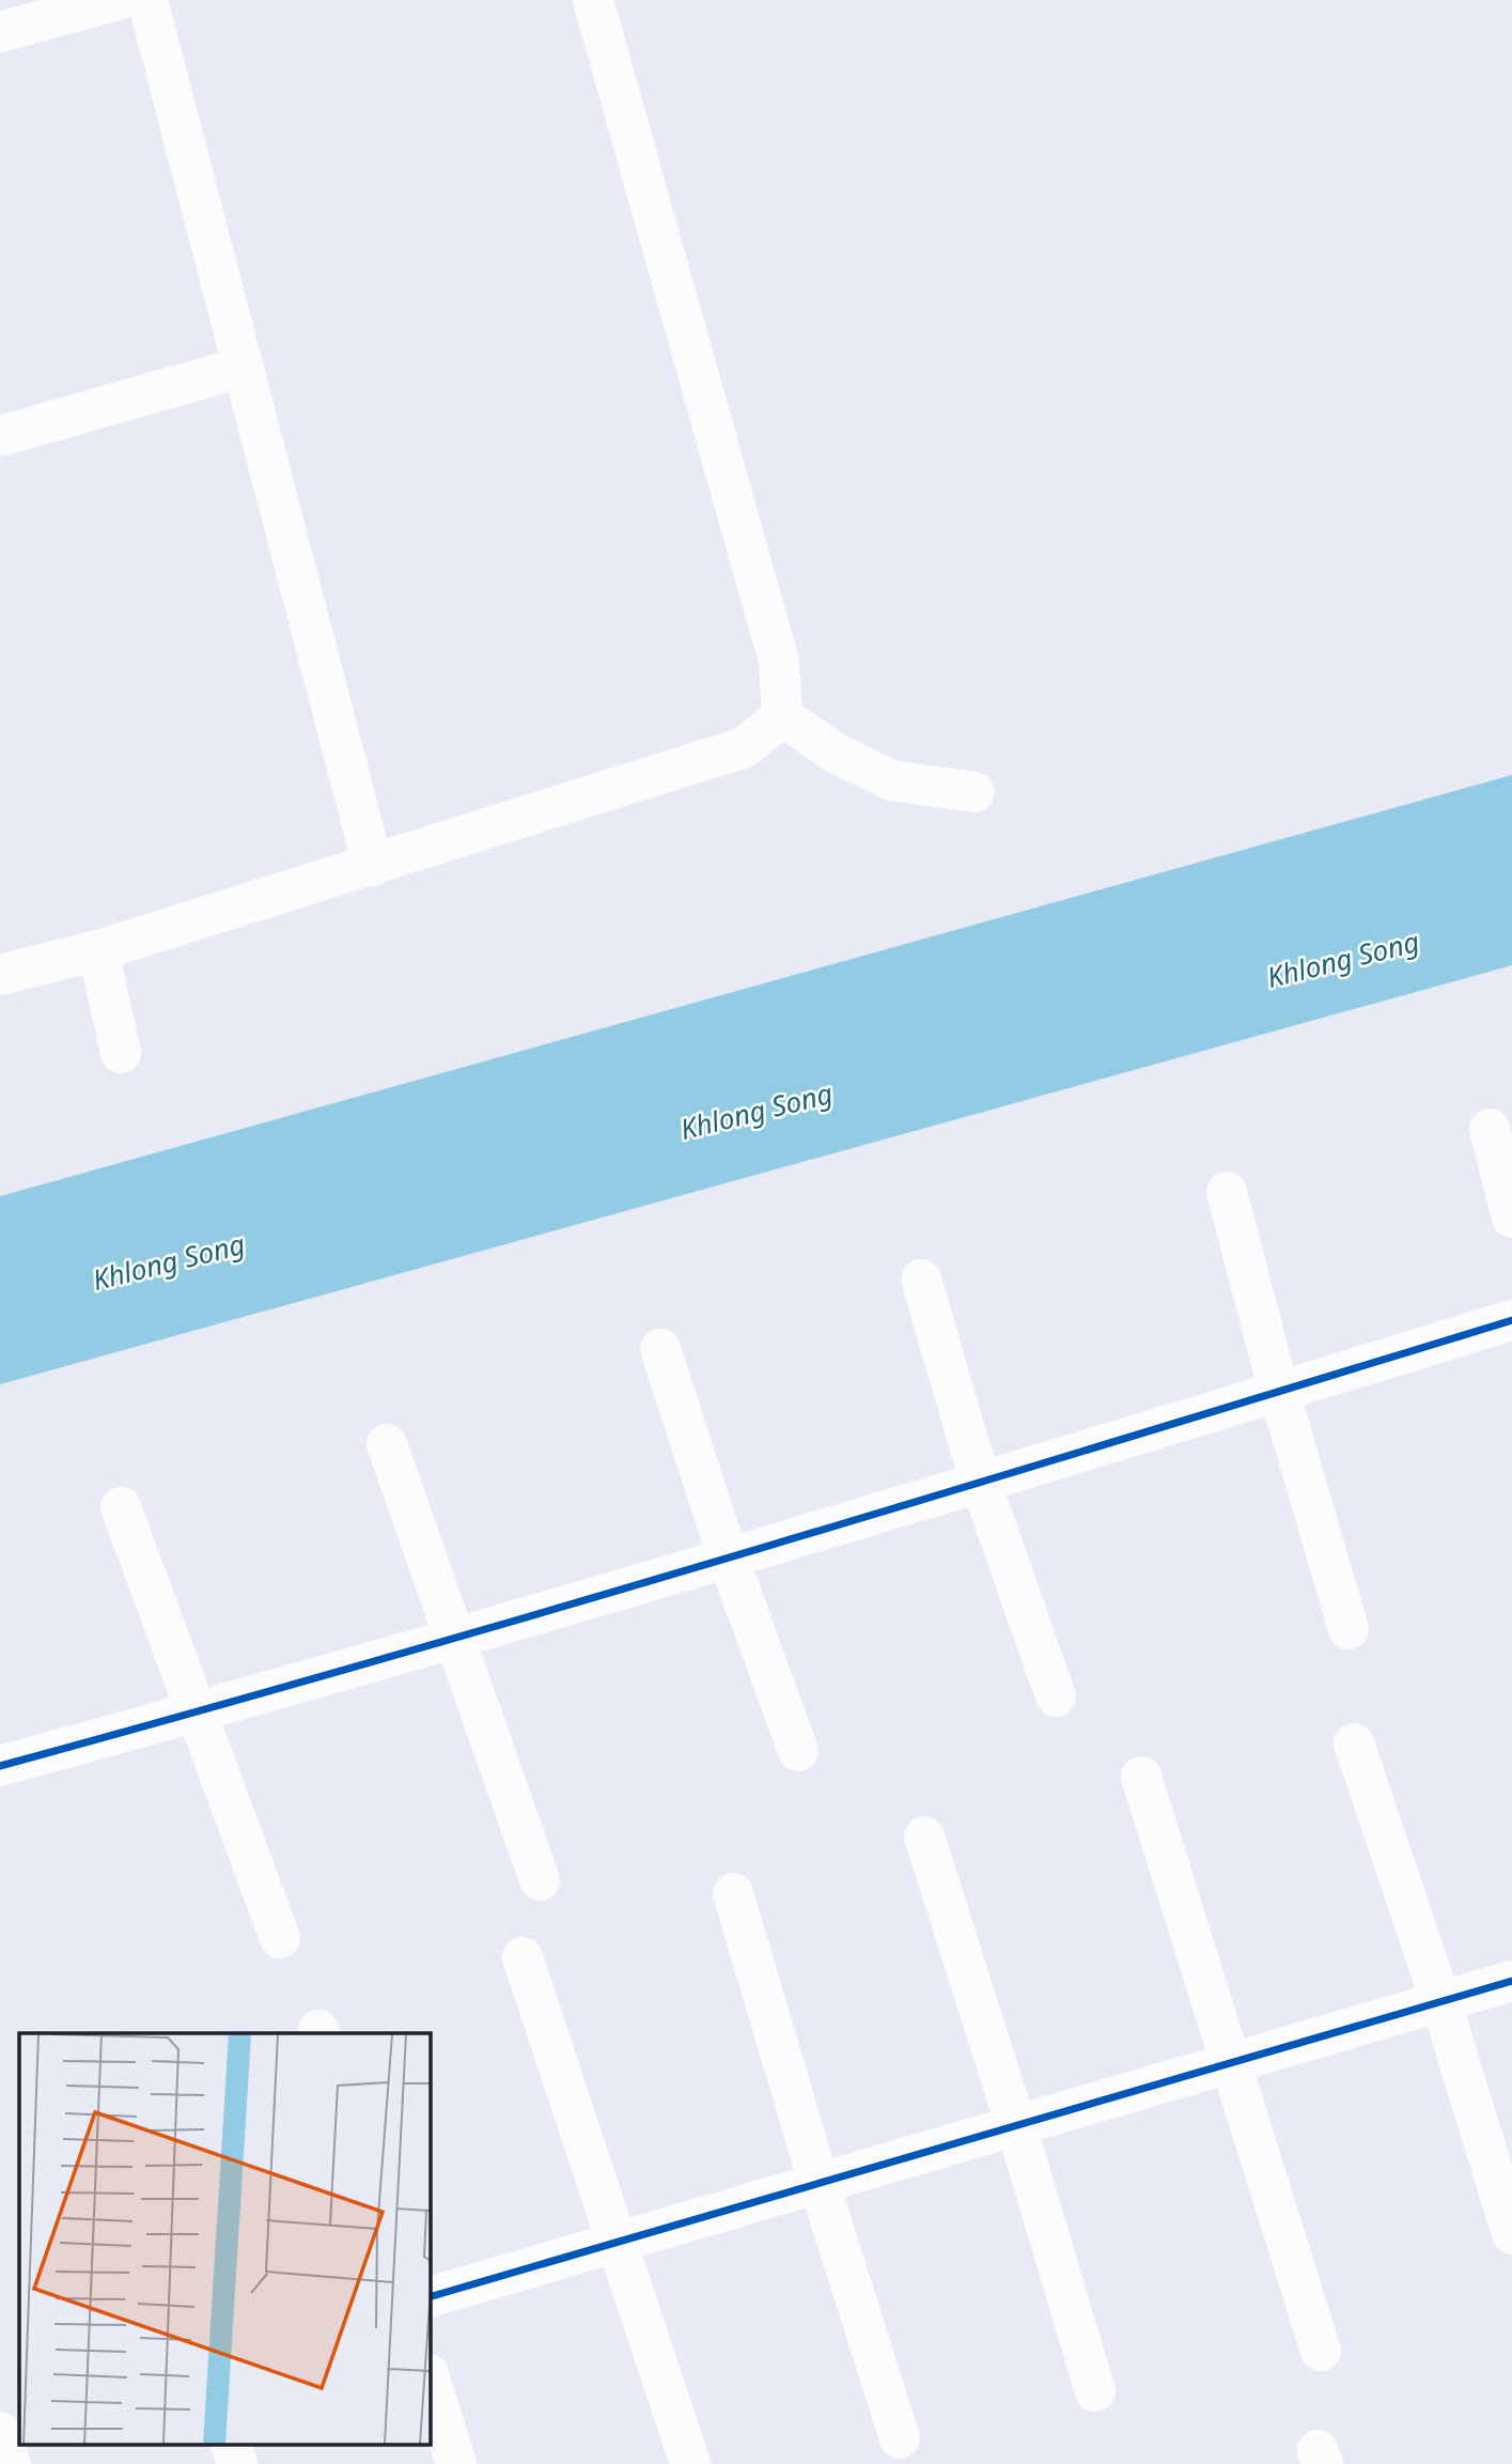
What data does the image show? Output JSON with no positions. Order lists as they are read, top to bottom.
{
  "water": ["Khlong Song"]
}
